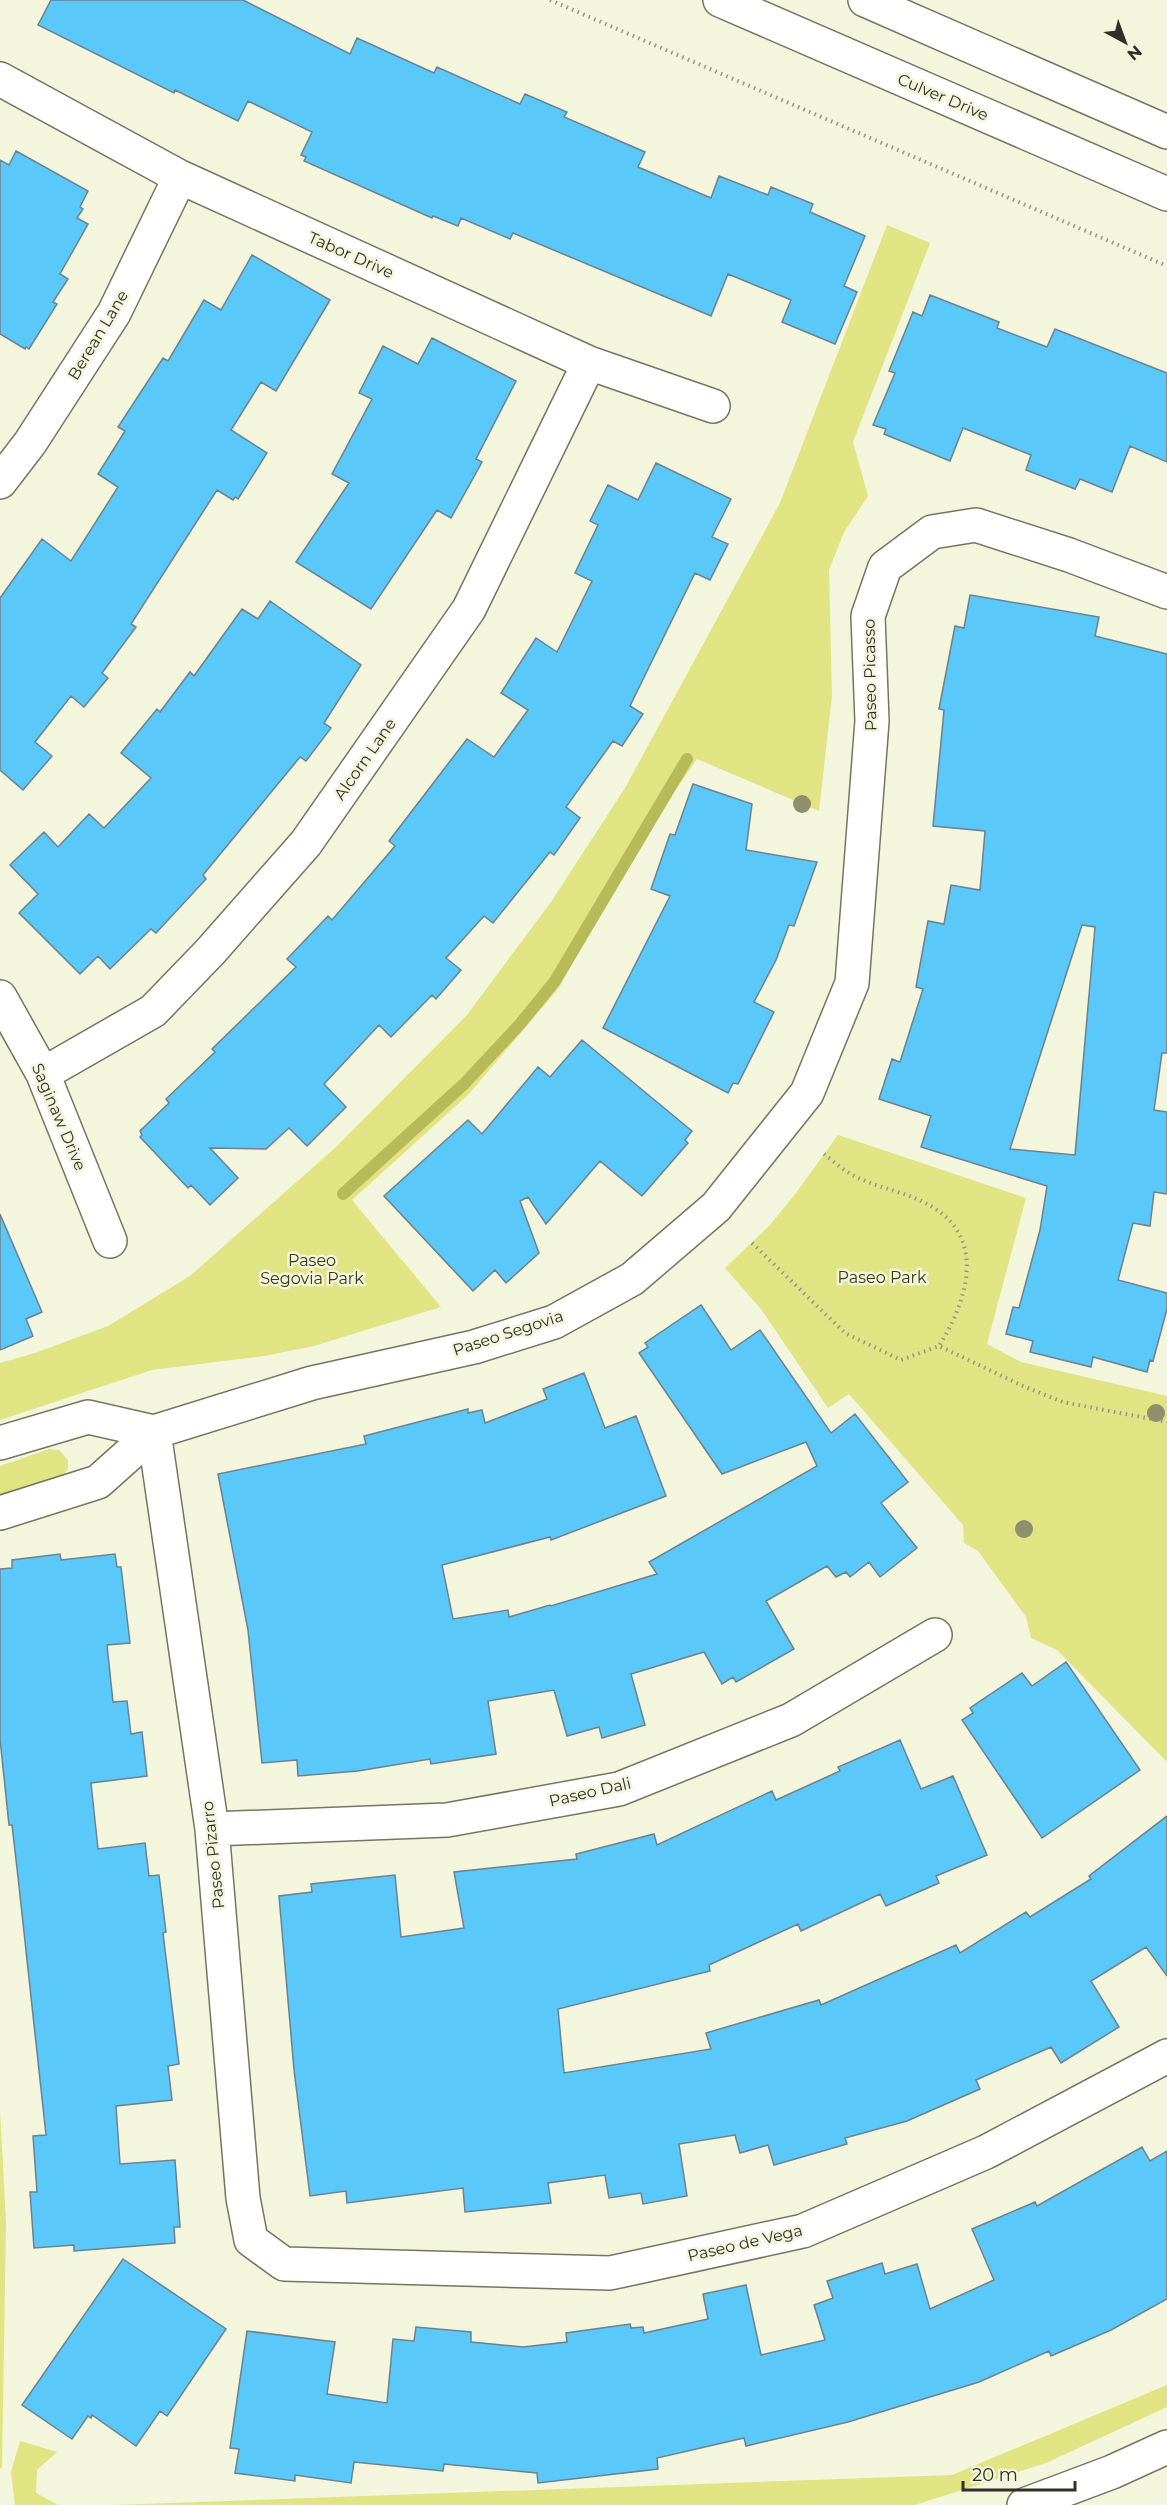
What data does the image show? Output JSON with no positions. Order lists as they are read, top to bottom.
{
  "streets": {
    "street": [
      "Culver Drive",
      "Tabor Drive",
      "Berean Lane",
      "Paseo Picasso",
      "Alcorn Lane",
      "Saginaw Drive",
      "Paseo Segovia",
      "Paseo Dali",
      "Paseo Pizarro",
      "Paseo de Vega"
    ]
  },
  "crossings": [
    ["Tabor Drive", "Berean Lane"],
    ["Tabor Drive", "Alcorn Lane"],
    ["Paseo Picasso", "Paseo Segovia"],
    ["Alcorn Lane", "Saginaw Drive"],
    ["Paseo Segovia", "Paseo Pizarro"],
    ["Paseo Dali", "Paseo Pizarro"],
    ["Paseo Pizarro", "Paseo de Vega"]
  ],
  "parks": ["Paseo Segovia Park", "Paseo Park"],
  "scale_bar": "20 m",
  "north": "bottom right"
}
